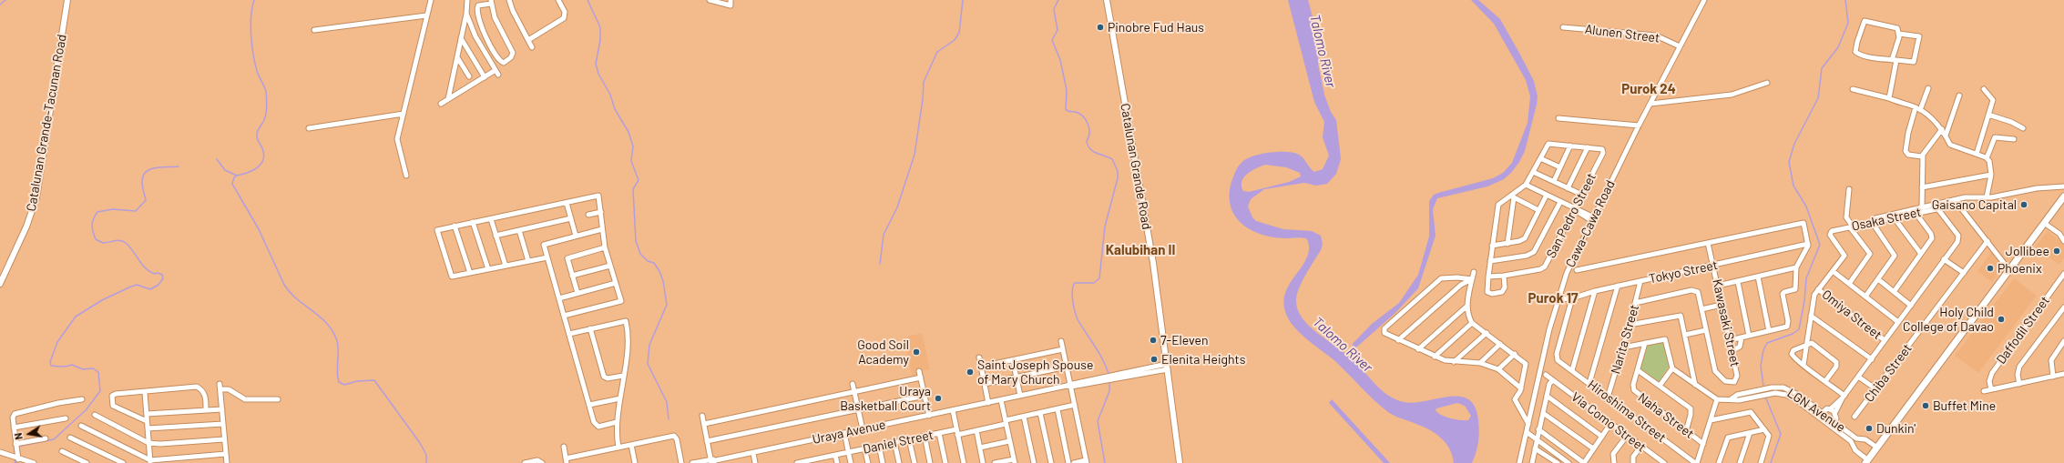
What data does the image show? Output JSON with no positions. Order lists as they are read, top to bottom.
{
  "streets": {
    "main road": ["Catalunan Grande-Tacunan Road", "Catalunan Grande Road"],
    "street": [
      "Alunen Street",
      "San Pedro Street",
      "Osaka Street",
      "Cawa-Cawa Road",
      "Tokyo Street",
      "Omiya Street",
      "Kawasaki Street",
      "Daffodil Street",
      "Narita Street",
      "Chiba Street",
      "LGN Avenue",
      "Hiroshima Street",
      "Naha Street",
      "Via Como Street",
      "Uraya Avenue",
      "Daniel Street"
    ]
  },
  "crossings": [
    ["Alunen Street", "Cawa-Cawa Road"],
    ["Catalunan Grande Road", "Uraya Avenue"],
    ["Osaka Street", "Chiba Street"],
    ["Cawa-Cawa Road", "Tokyo Street"],
    ["Tokyo Street", "Kawasaki Street"],
    ["Tokyo Street", "Narita Street"],
    ["Tokyo Street", "Hiroshima Street"],
    ["Narita Street", "Hiroshima Street"]
  ],
  "districts": ["Purok 24", "Kalubihan II", "Purok 17"],
  "water": ["Talomo River"],
  "places": [
    "Pinobre Fud Haus",
    "Gaisano Capital",
    "Jollibee",
    "Phoenix",
    "Holy Child College of Davao",
    "7-Eleven",
    "Good Soil Academy",
    "Elenita Heights",
    "Saint Joseph Spouse of Mary Church",
    "Uraya Basketball Court",
    "Buffet Mine",
    "Dunkin'"
  ],
  "north": "left"
}
